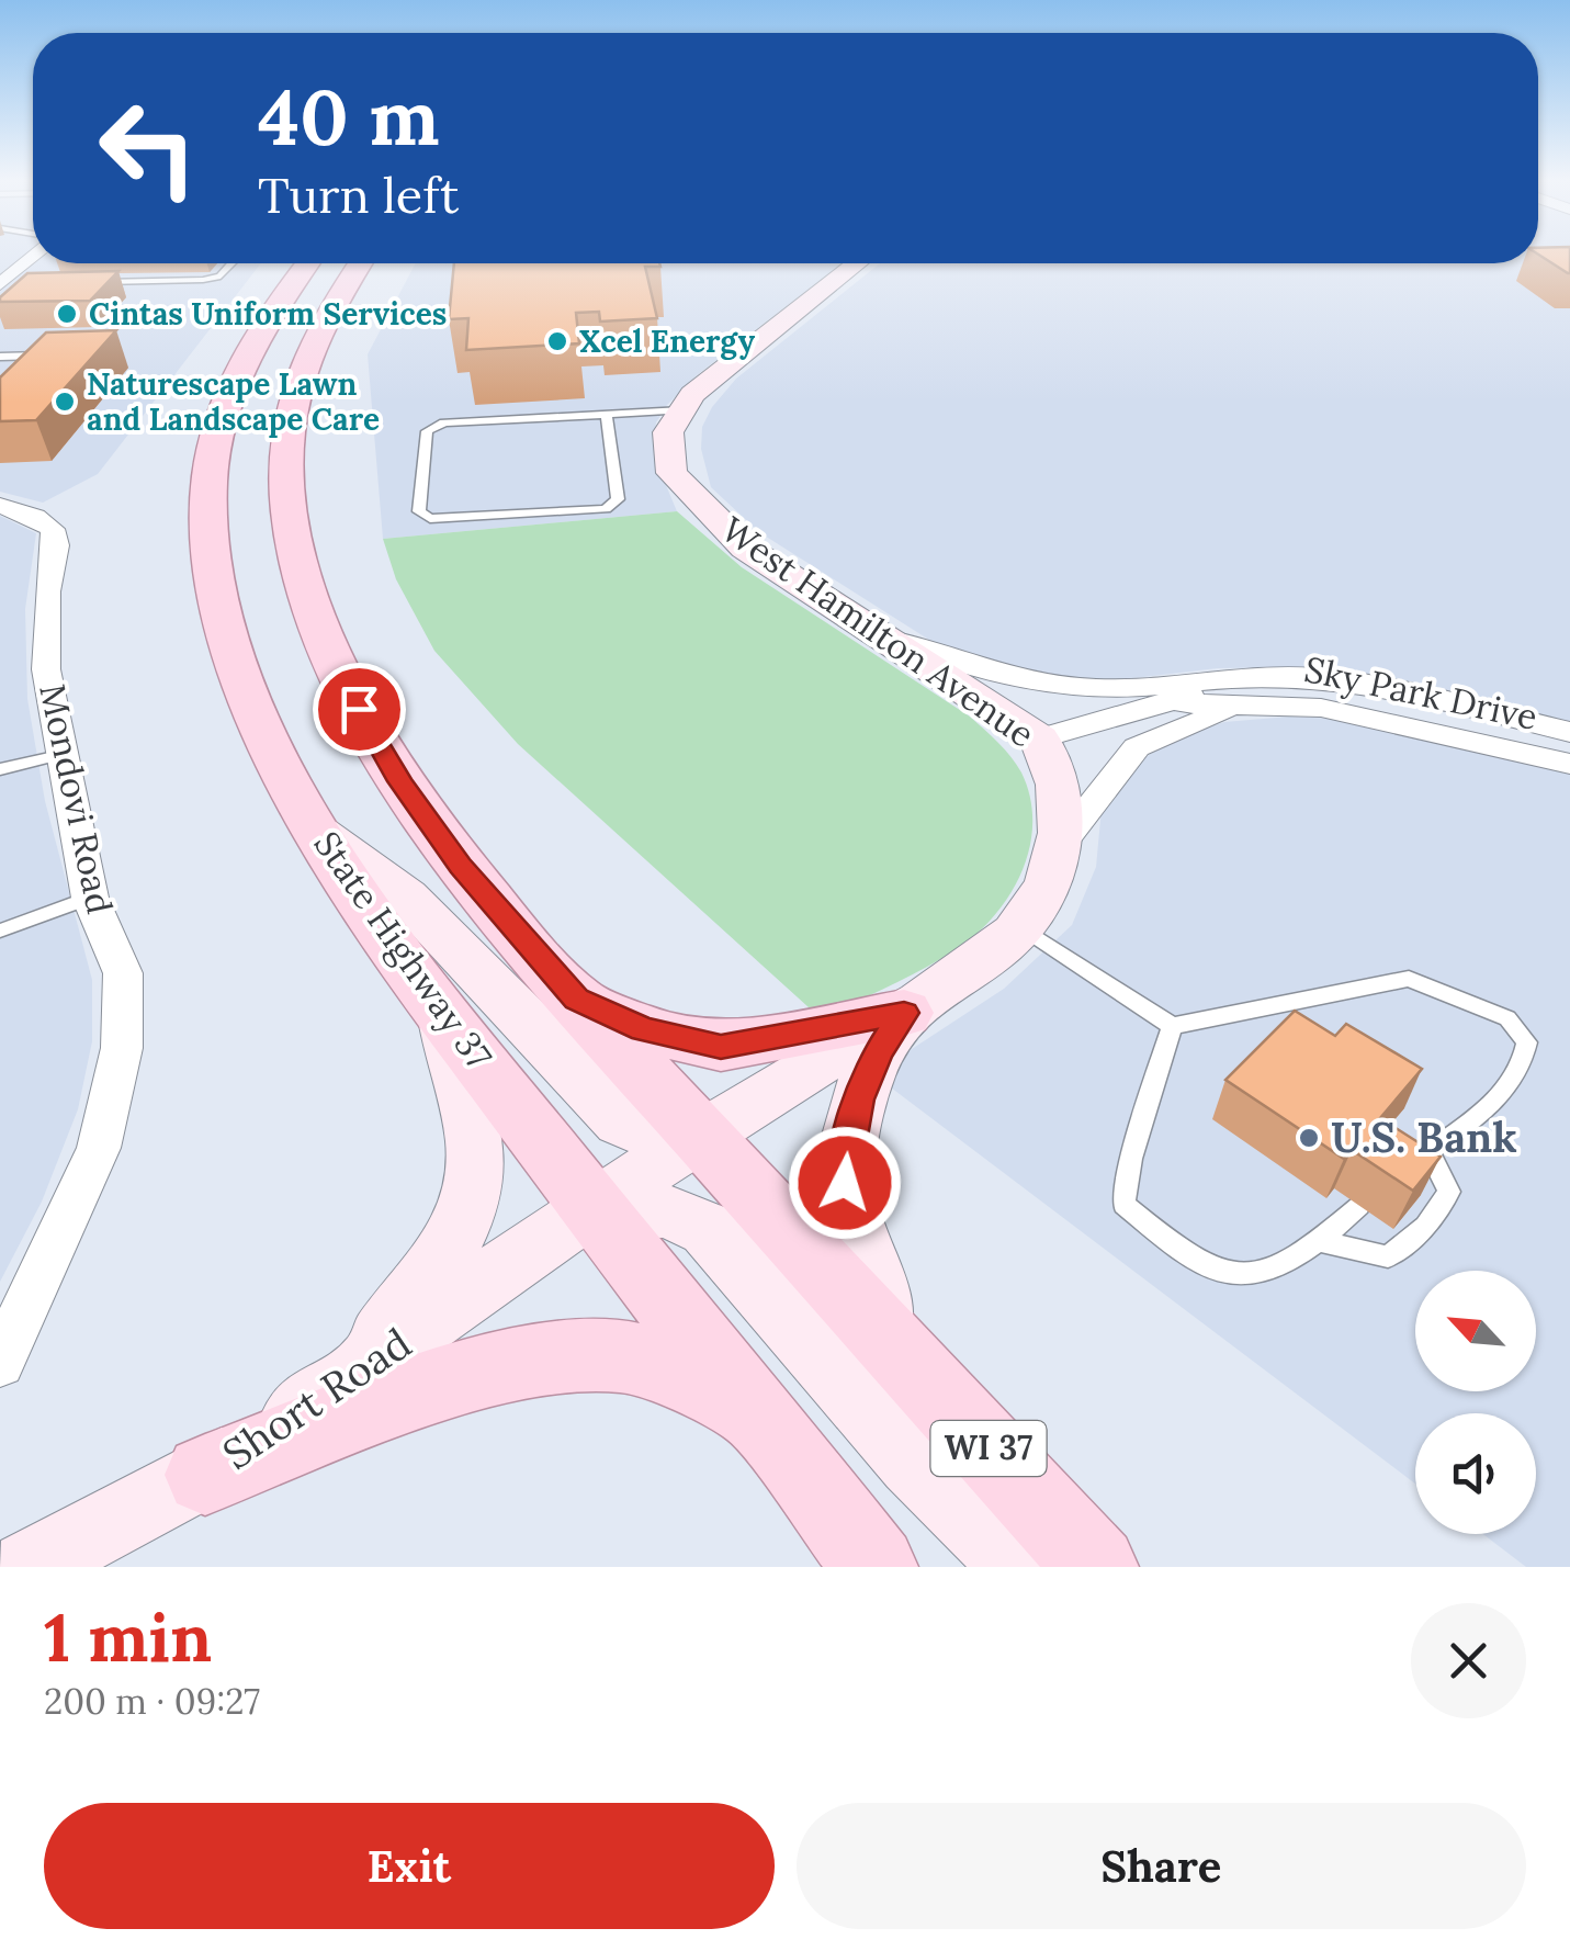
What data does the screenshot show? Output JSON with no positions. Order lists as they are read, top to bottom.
{
  "streets": {
    "main road": ["State Highway 37", "WI 37"],
    "street": [
      "West Hamilton Avenue",
      "Sky Park Drive",
      "Mondovi Road",
      "Short Road"
    ]
  },
  "crossings": [
    ["West Hamilton Avenue", "Sky Park Drive"],
    ["West Hamilton Avenue", "State Highway 37"],
    ["West Hamilton Avenue", "Short Road"],
    ["West Hamilton Avenue", "WI 37"],
    ["State Highway 37", "Short Road"]
  ],
  "places": [
    "Cintas Uniform Services",
    "Xcel Energy",
    "Naturescape Lawn and Landscape Care",
    "U.S. Bank"
  ],
  "north": "top left",
  "page": {
    "turn": ["40 m", "Turn left"],
    "heading": ["1 min", "200 m · 09:27"],
    "buttons": ["Exit", "Share"]
  }
}
